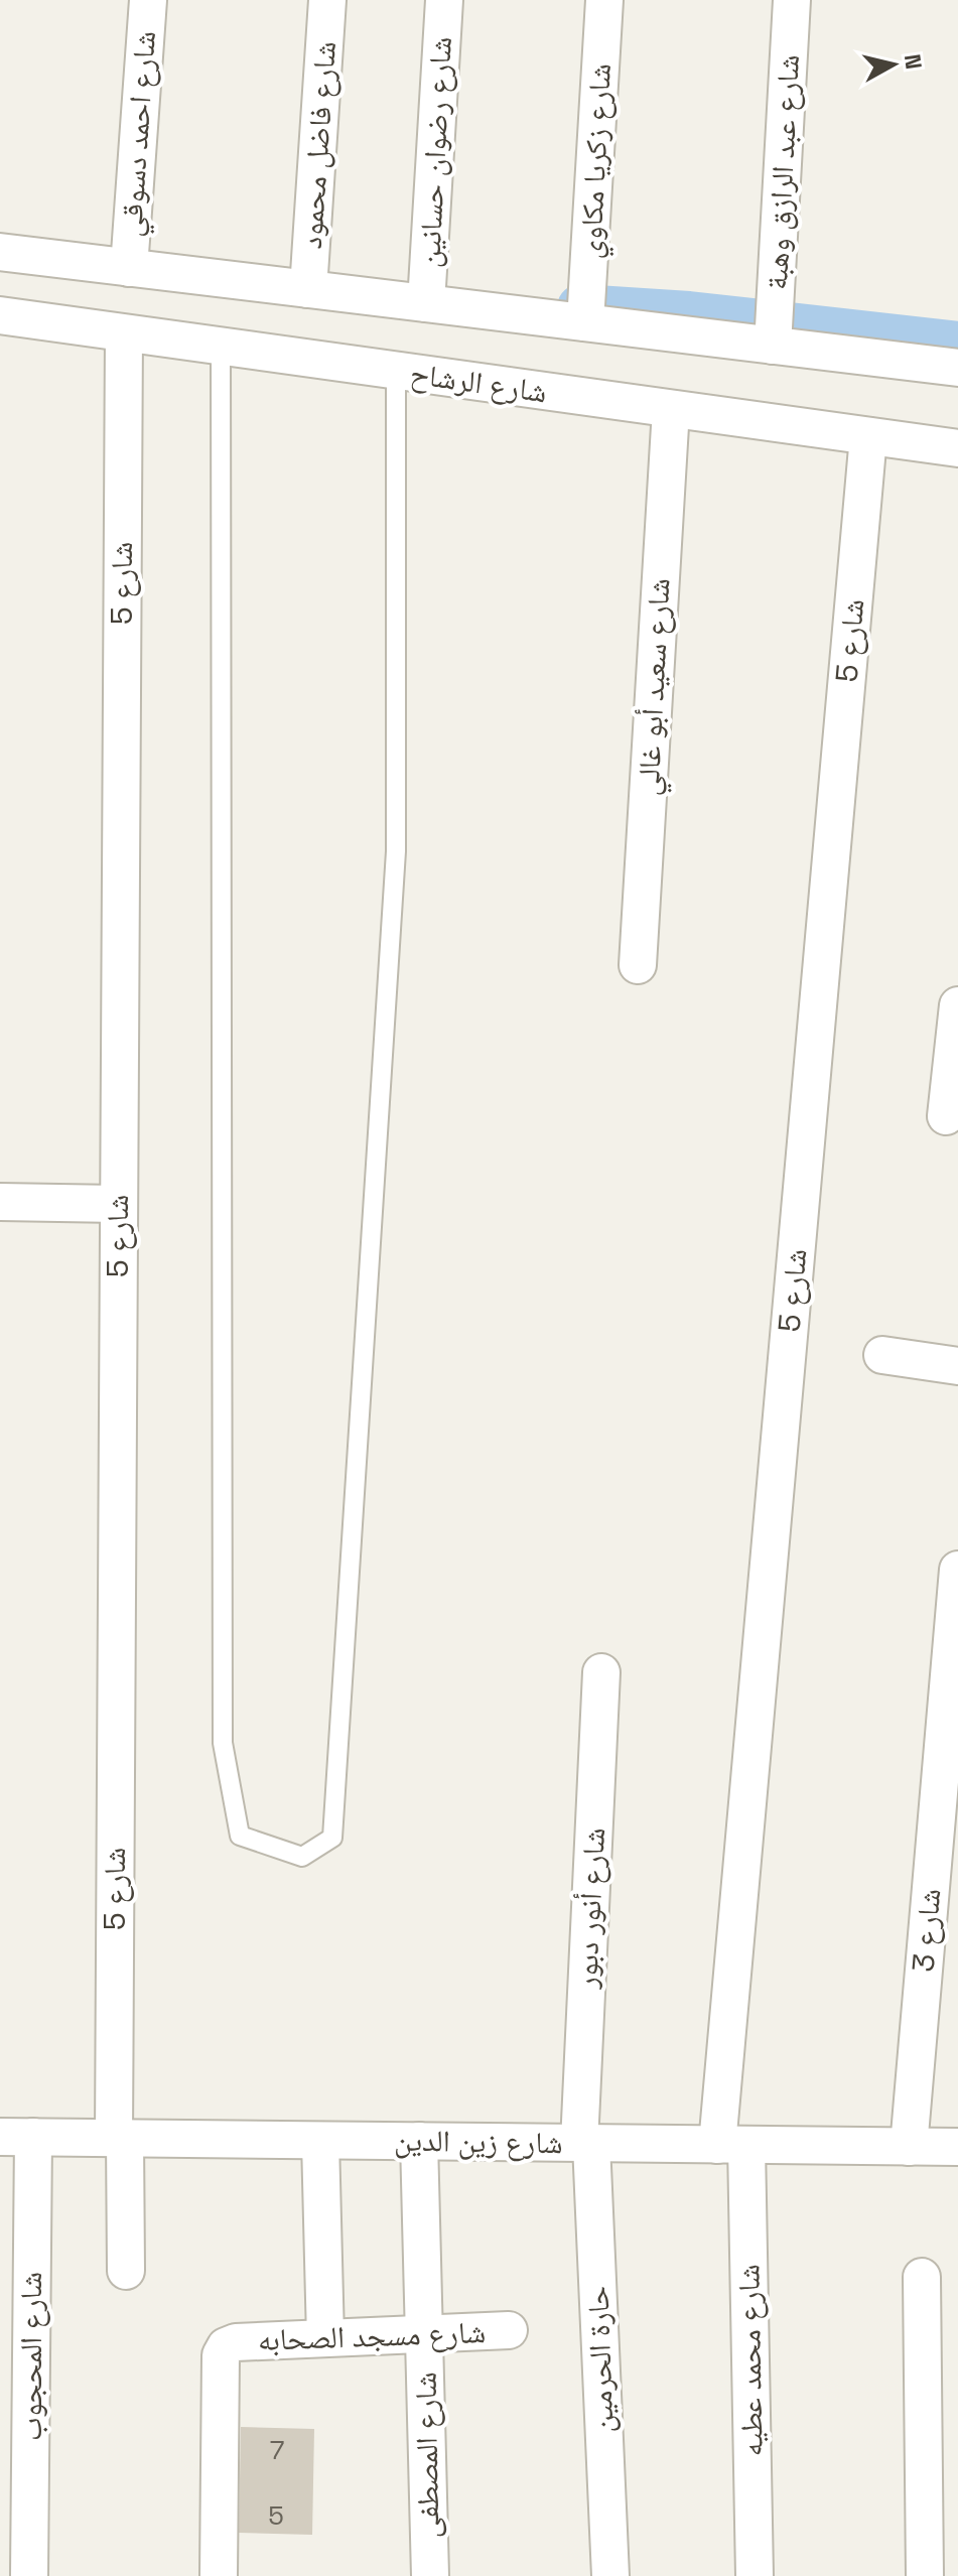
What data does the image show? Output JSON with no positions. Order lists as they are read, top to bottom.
{
  "streets": {
    "street": [
      "شارع احمد دسوقي",
      "شارع فاضل محمود",
      "شارع رضوان حسانين",
      "شارع زكريا مكاوي",
      "شارع عبد الرازق وهبة",
      "شارع الرشاح",
      "شارع 5",
      "شارع سعيد أبو غالي",
      "شارع أنور دبور",
      "شارع 3",
      "شارع زين الدين",
      "شارع مسجد الصحابه",
      "شارع المحجوب",
      "حارة الحرمين",
      "شارع محمد عطيه",
      "شارع المصطفى"
    ]
  },
  "crossings": [
    ["شارع الرشاح", "شارع 5"],
    ["شارع الرشاح", "شارع سعيد أبو غالي"],
    ["شارع 5", "شارع زين الدين"],
    ["شارع 5", "شارع محمد عطيه"],
    ["شارع أنور دبور", "شارع زين الدين"],
    ["شارع أنور دبور", "حارة الحرمين"],
    ["شارع 3", "شارع زين الدين"],
    ["شارع زين الدين", "شارع المحجوب"],
    ["شارع زين الدين", "حارة الحرمين"],
    ["شارع زين الدين", "شارع محمد عطيه"],
    ["شارع زين الدين", "شارع المصطفى"],
    ["شارع مسجد الصحابه", "شارع المصطفى"]
  ],
  "house_numbers": ["7", "5"],
  "north": "right"
}
